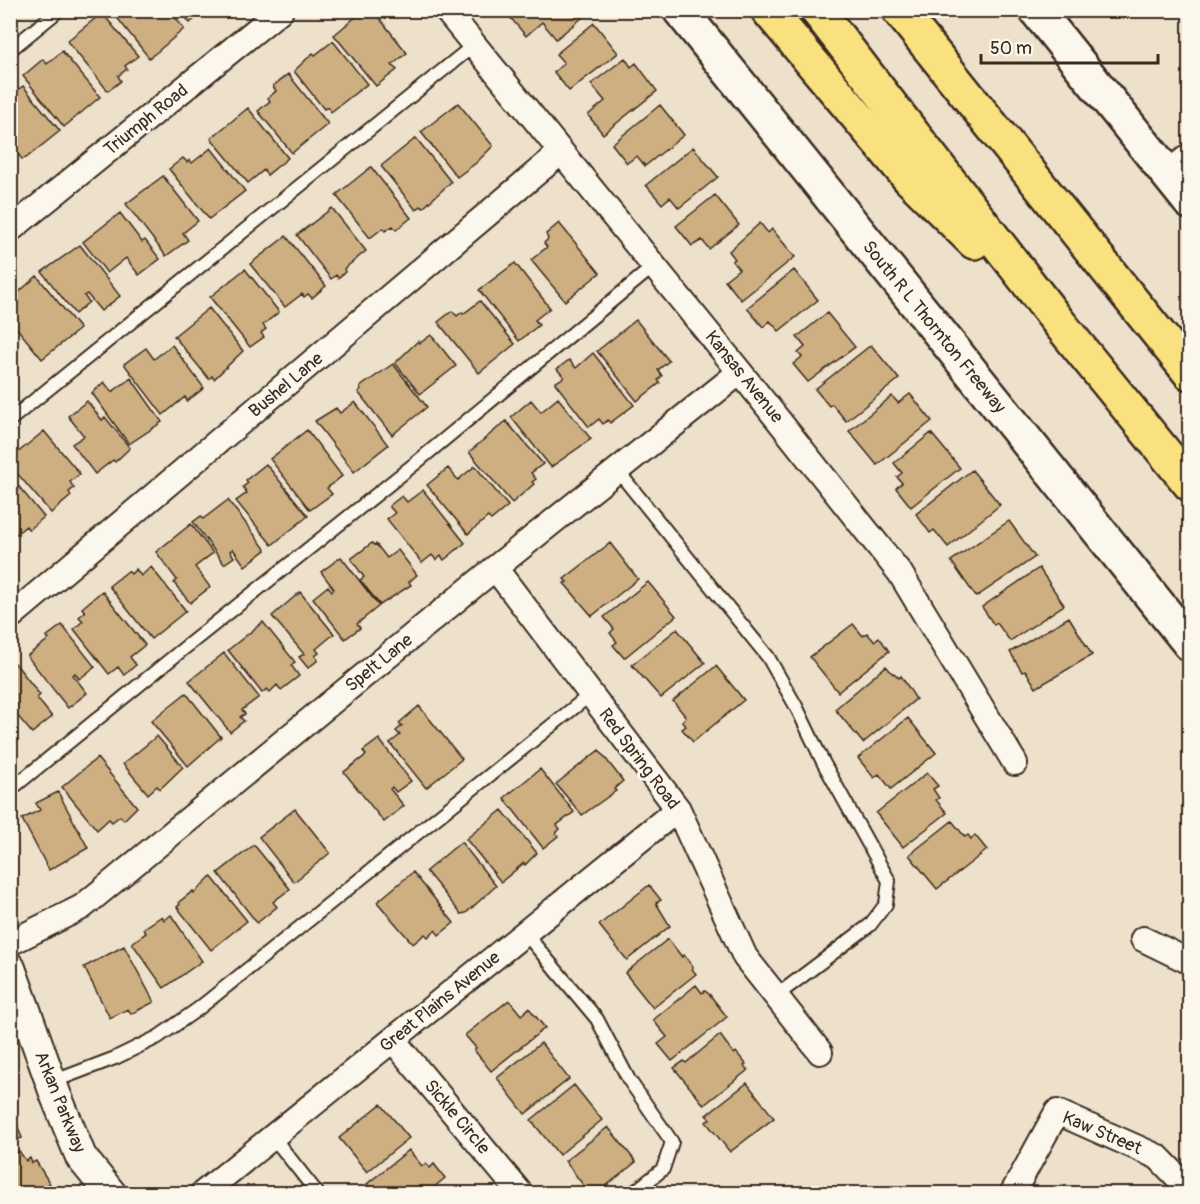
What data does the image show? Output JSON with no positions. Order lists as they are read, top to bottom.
{
  "streets": {
    "main road": ["South R L Thornton Freeway"],
    "street": [
      "Triumph Road",
      "Kansas Avenue",
      "Bushel Lane",
      "Spelt Lane",
      "Red Spring Road",
      "Great Plains Avenue",
      "Arkan Parkway",
      "Sickle Circle",
      "Kaw Street"
    ]
  },
  "crossings": [
    ["Kansas Avenue", "Bushel Lane"],
    ["Kansas Avenue", "Spelt Lane"],
    ["Spelt Lane", "Red Spring Road"],
    ["Red Spring Road", "Great Plains Avenue"],
    ["Great Plains Avenue", "Sickle Circle"]
  ],
  "scale_bar": "50 m"
}
